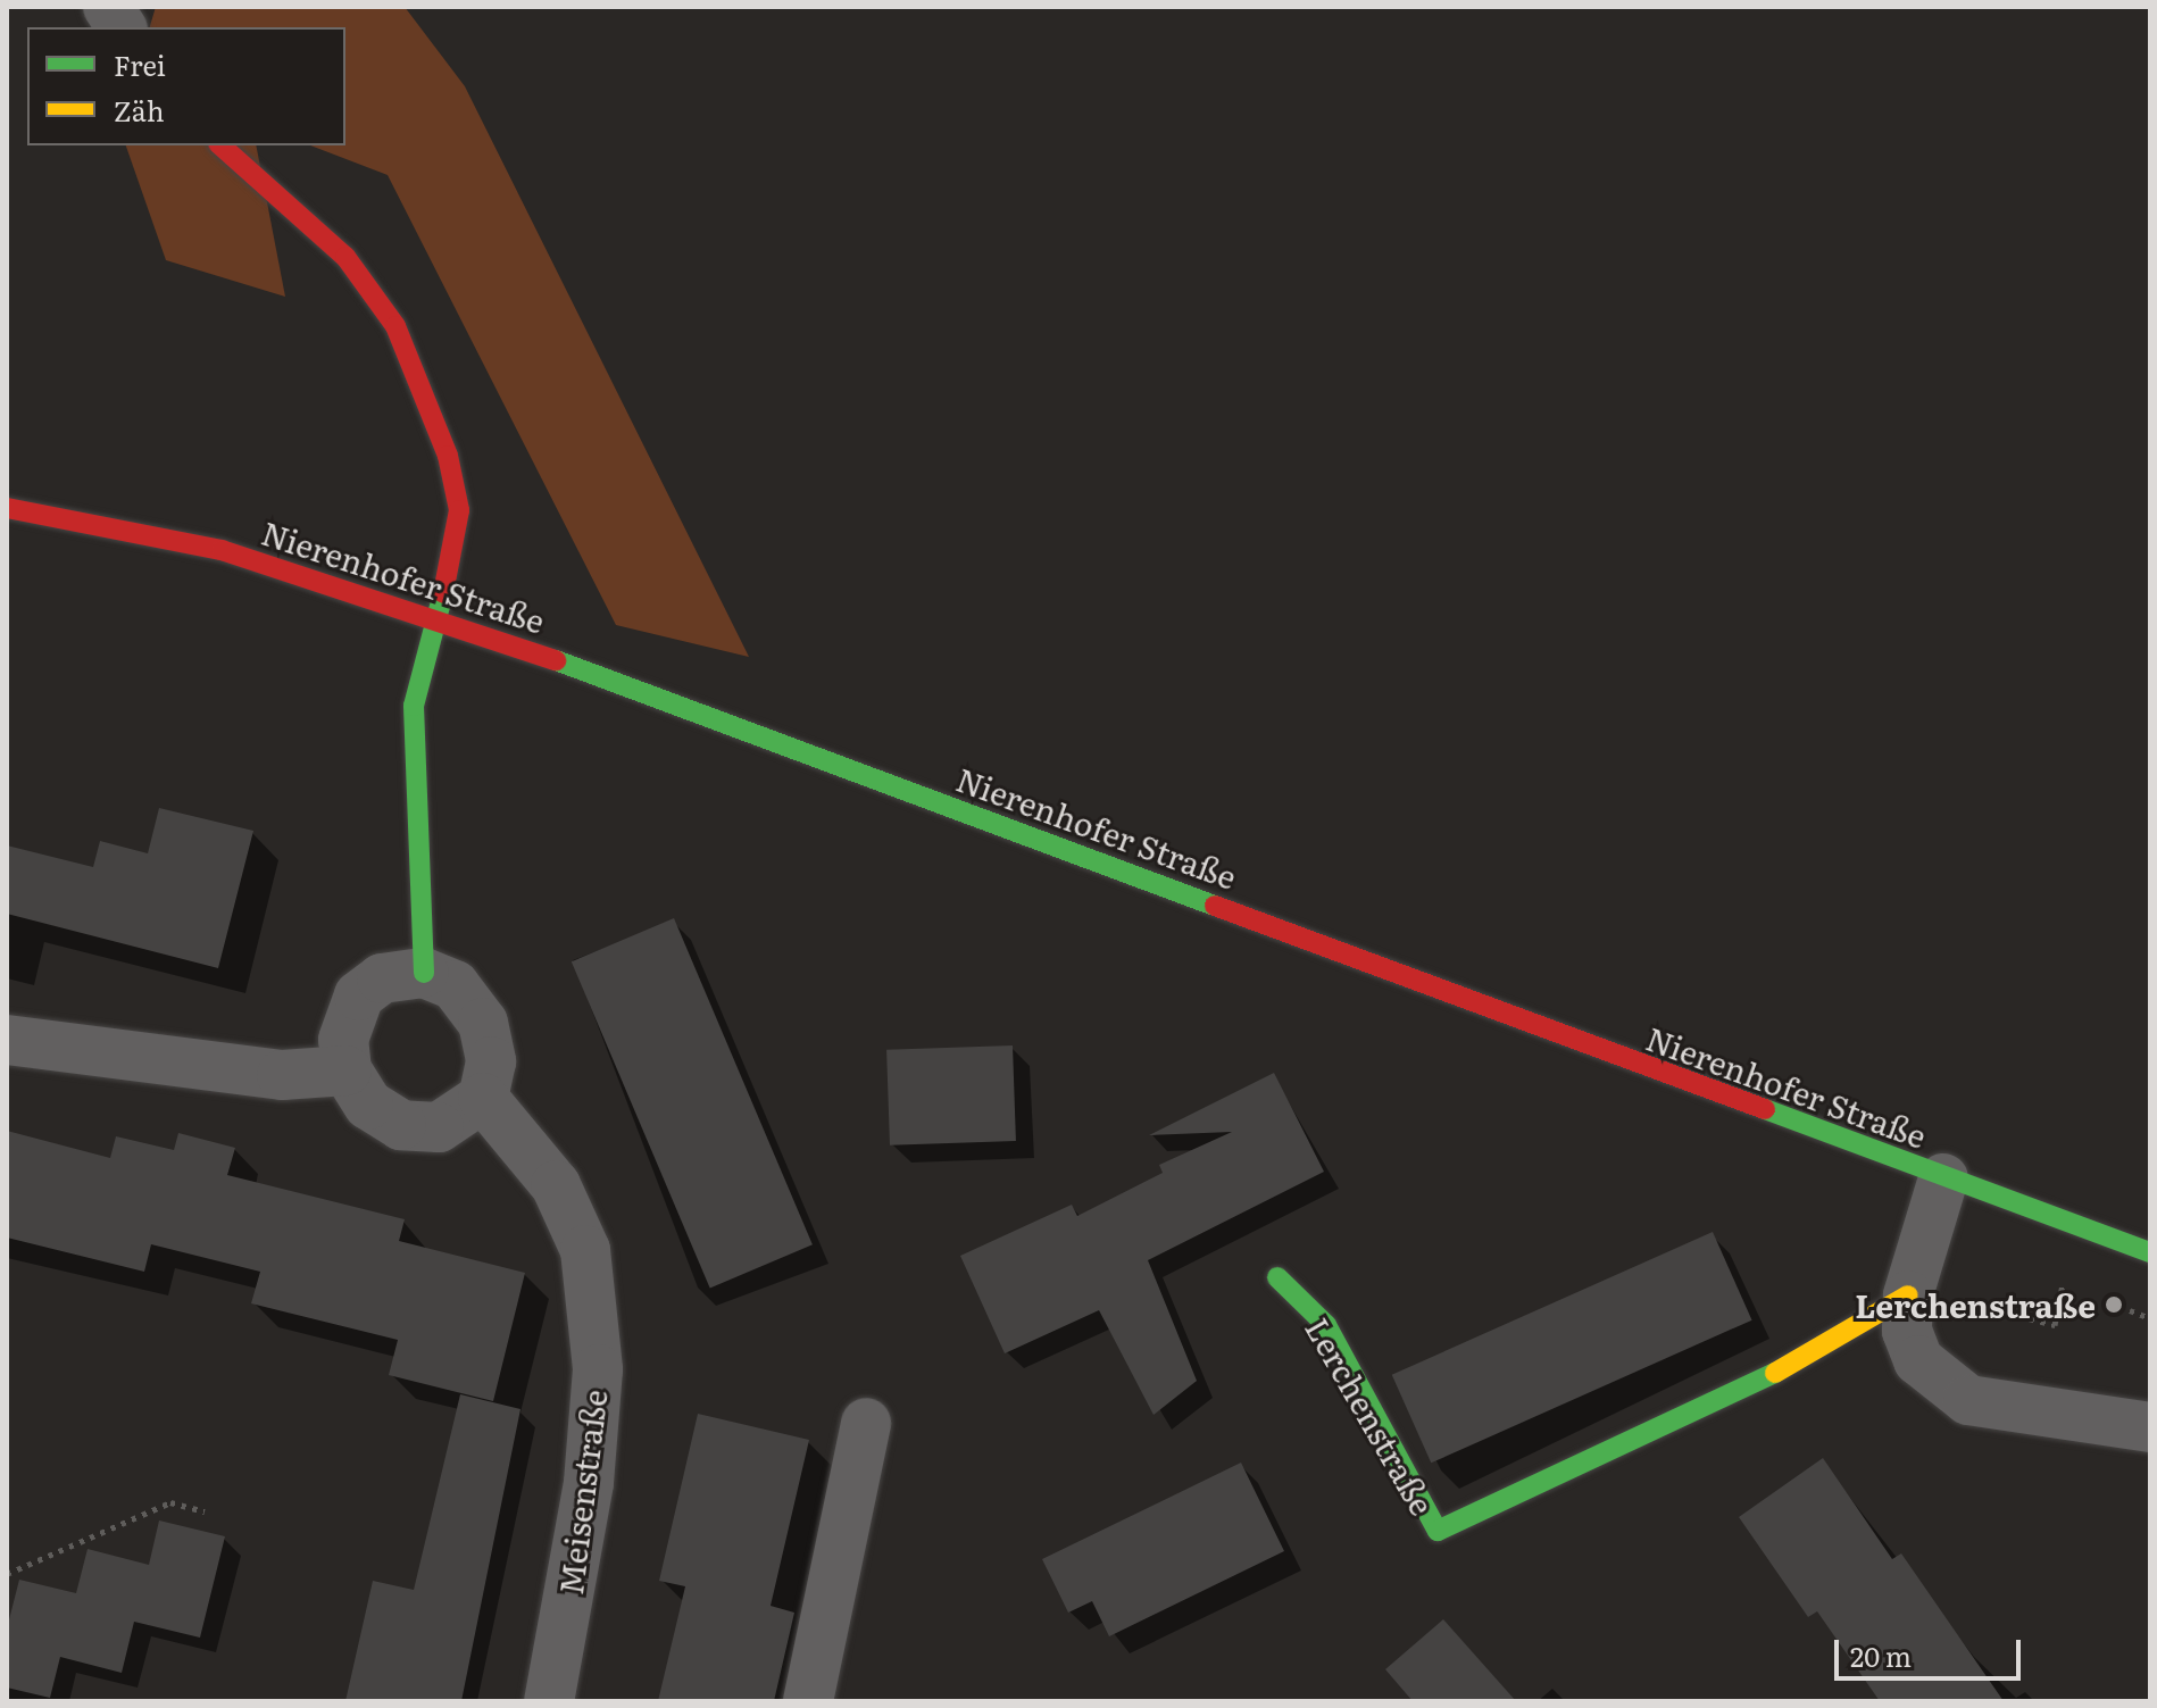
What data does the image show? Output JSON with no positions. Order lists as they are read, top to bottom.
{
  "streets": {
    "street": ["Nierenhofer Straße", "Lerchenstraße", "Meisenstraße"]
  },
  "places": ["Lerchenstraße"],
  "legend": ["Frei", "Zäh"],
  "scale_bar": "20 m"
}
